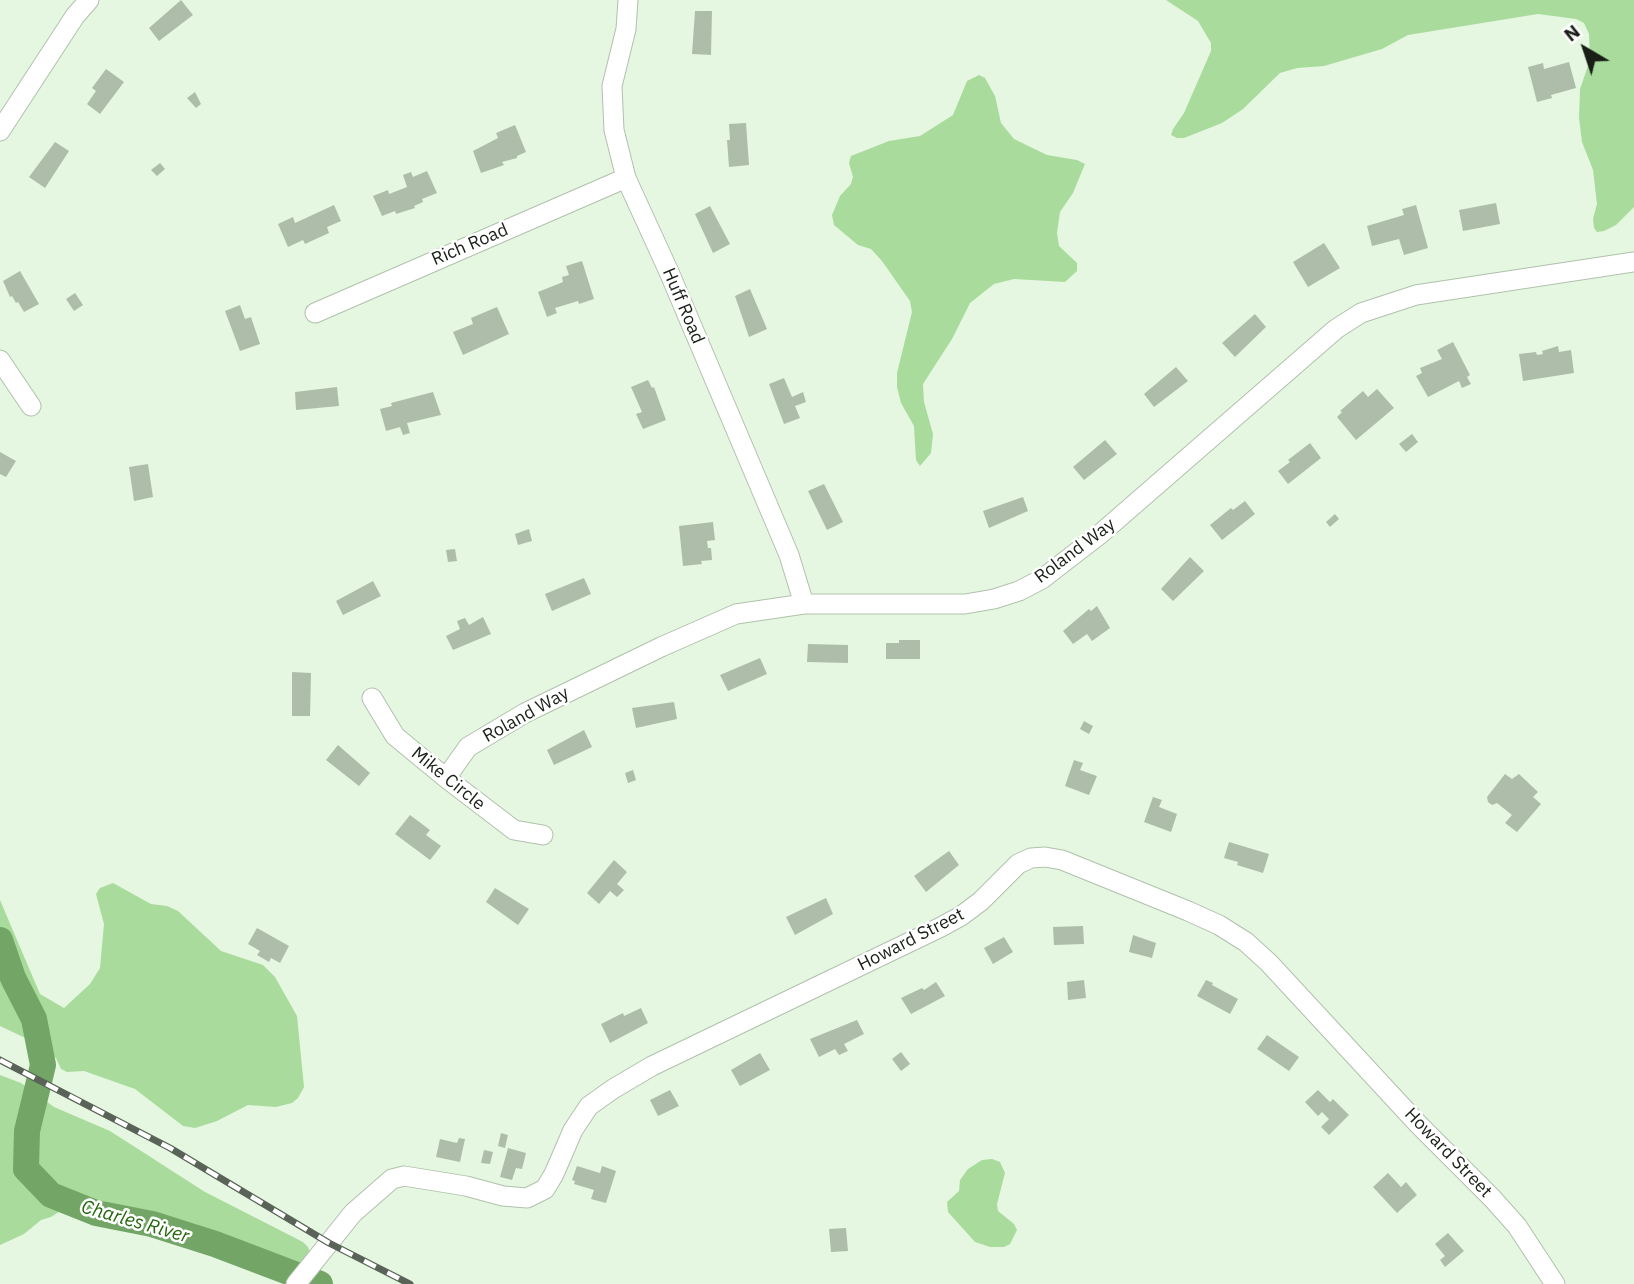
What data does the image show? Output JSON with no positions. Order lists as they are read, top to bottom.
{
  "streets": {
    "street": [
      "Rich Road",
      "Huff Road",
      "Roland Way",
      "Mike Circle",
      "Howard Street"
    ]
  },
  "crossings": [
    ["Rich Road", "Huff Road"],
    ["Huff Road", "Roland Way"],
    ["Roland Way", "Mike Circle"]
  ],
  "water": ["Charles River"],
  "north": "top left"
}
